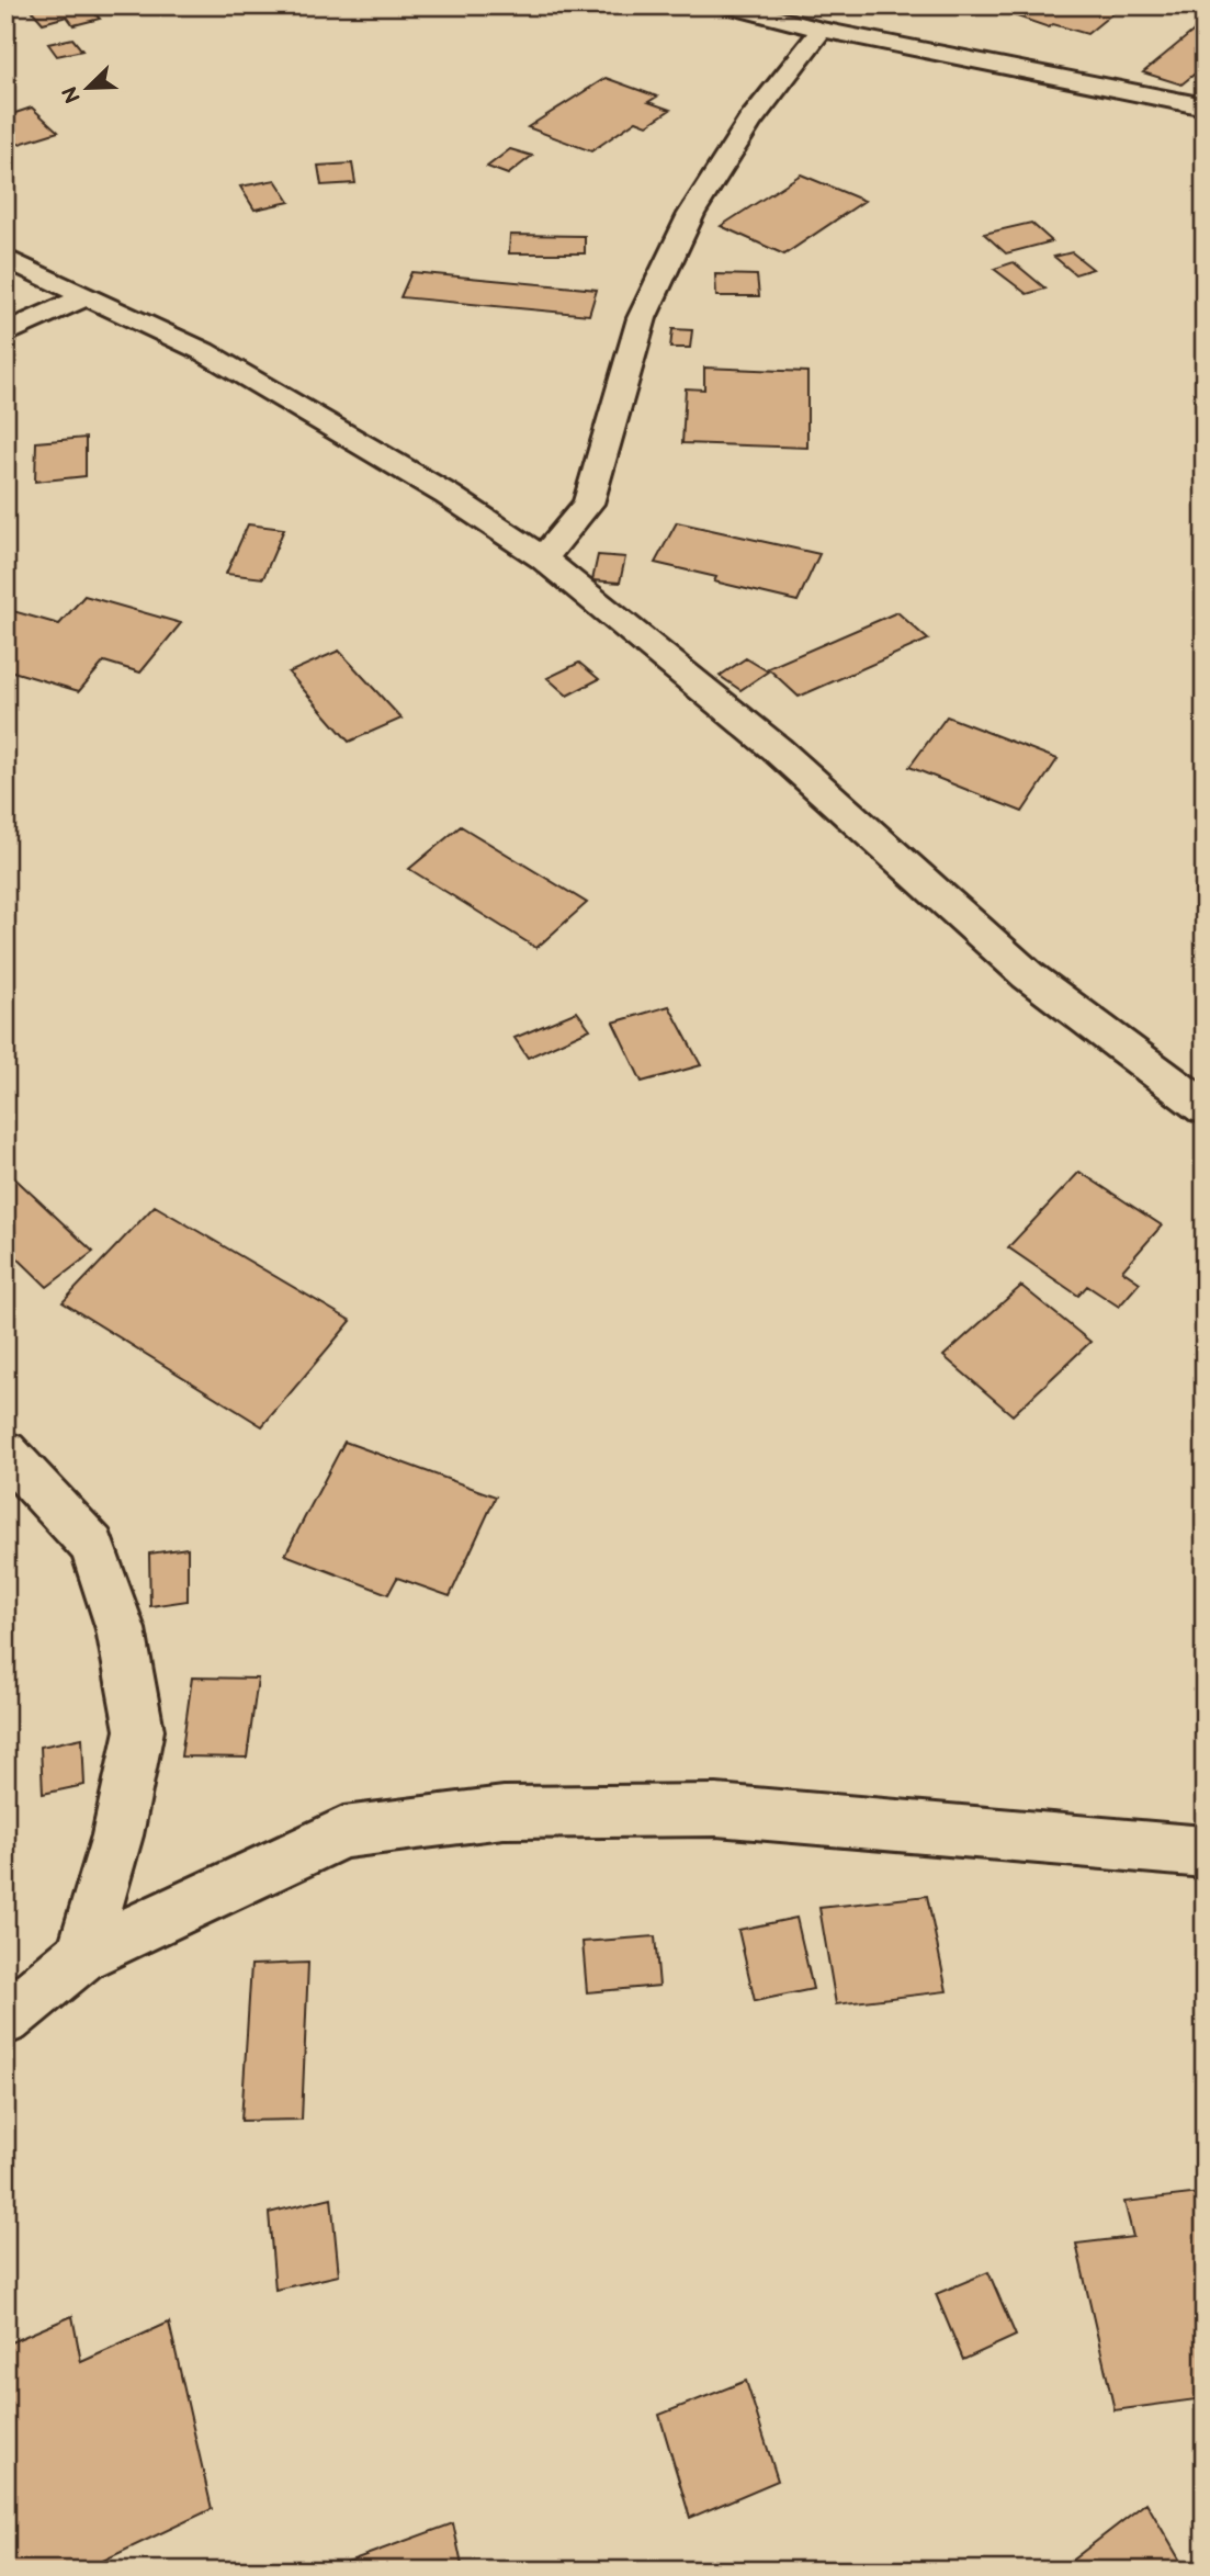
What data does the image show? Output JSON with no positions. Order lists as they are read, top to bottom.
{
  "north": "bottom left"
}
